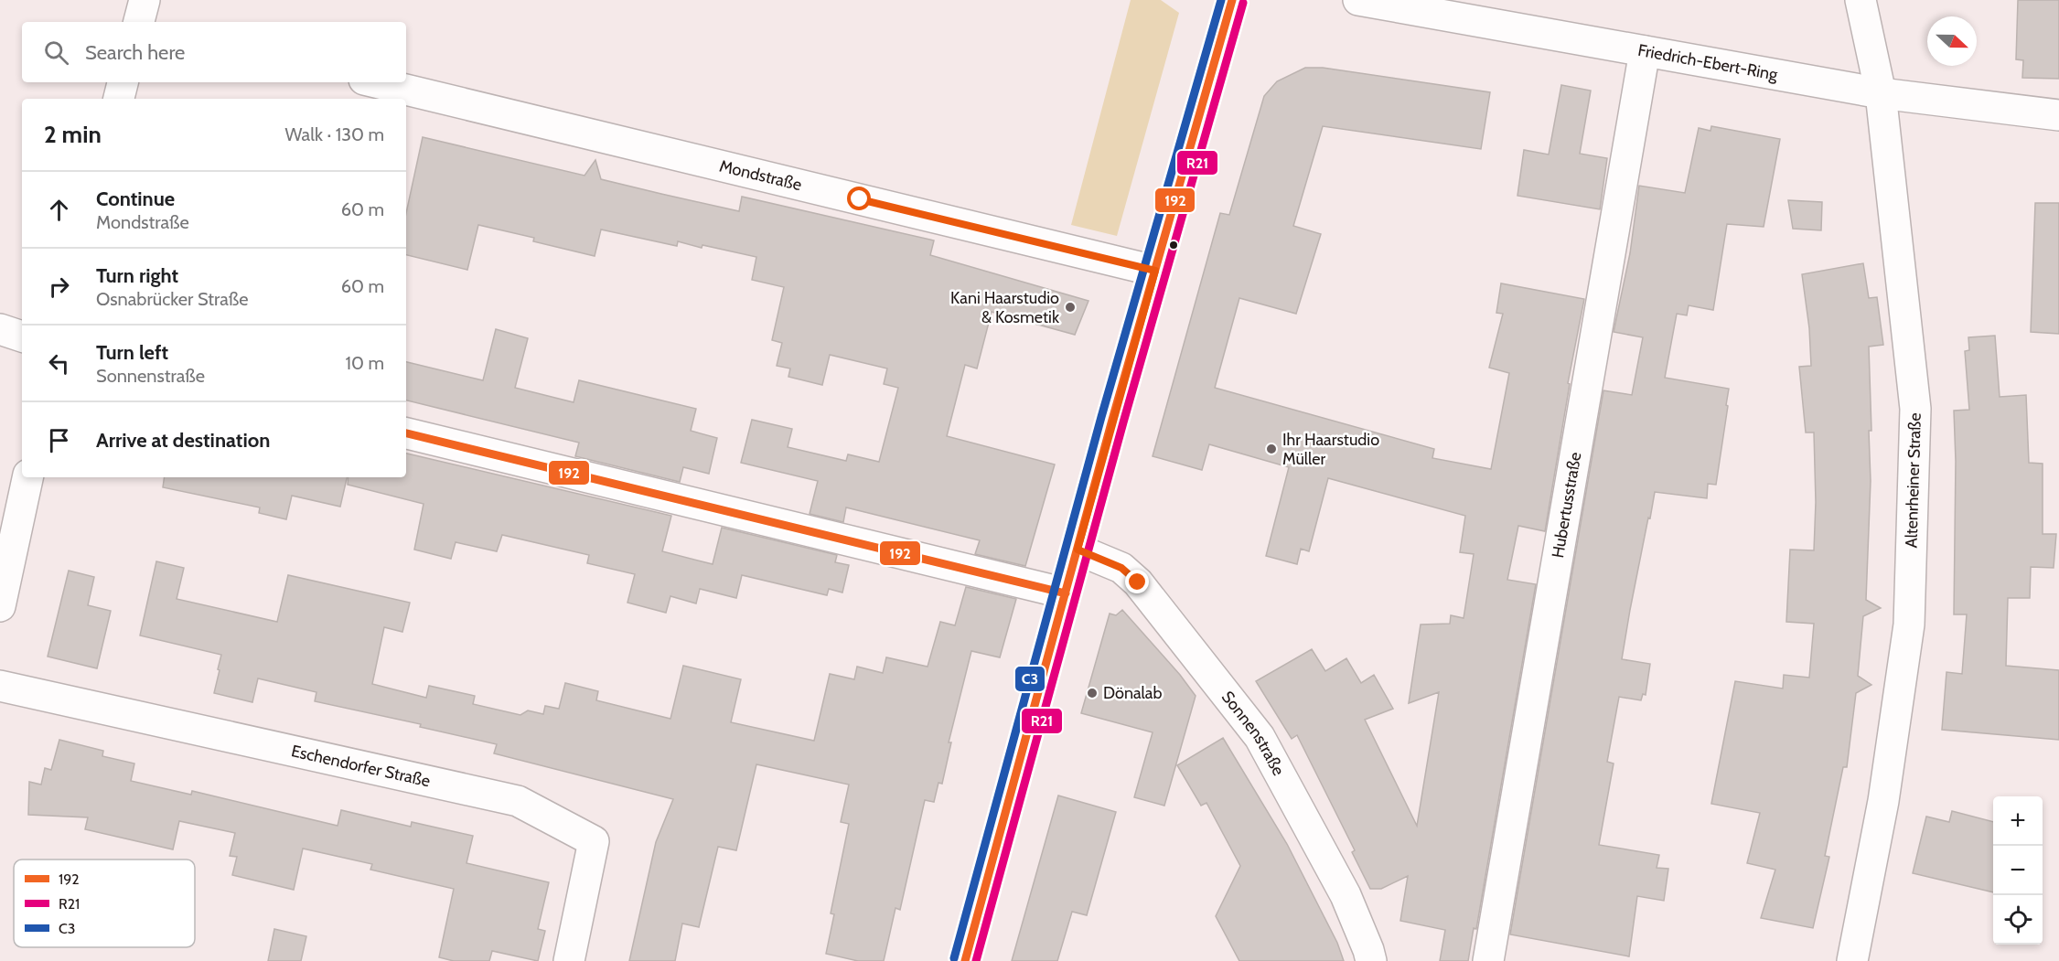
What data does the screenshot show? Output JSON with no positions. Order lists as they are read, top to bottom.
{
  "streets": {
    "street": [
      "Friedrich-Ebert-Ring",
      "Mondstraße",
      "Altenrheiner Straße",
      "Hubertusstraße",
      "Sonnenstraße",
      "Eschendorfer Straße"
    ]
  },
  "crossings": [
    ["Friedrich-Ebert-Ring", "Altenrheiner Straße"],
    ["Friedrich-Ebert-Ring", "Hubertusstraße"]
  ],
  "places": ["Kani Haarstudio & Kosmetik", "Ihr Haarstudio Müller", "Dönalab"],
  "lines": ["transit line 192", "transit line C3", "transit line R21"],
  "legend": ["192", "R21", "C3"],
  "north": "right",
  "page": {
    "search": "Search here",
    "heading": ["2 min", "Walk · 130 m"],
    "list": [
      ["Continue", "Mondstraße", "60 m"],
      ["Turn right", "Osnabrücker Straße", "60 m"],
      ["Turn left", "Sonnenstraße", "10 m"],
      "Arrive at destination"
    ],
    "map_buttons": ["+", "−"]
  }
}
